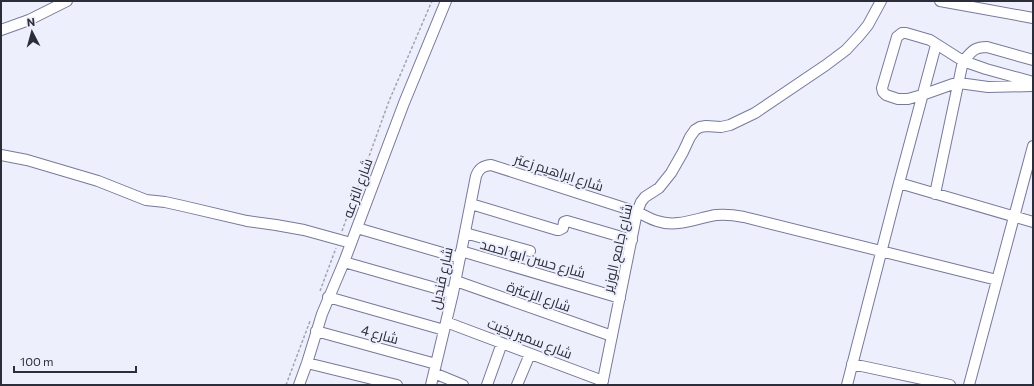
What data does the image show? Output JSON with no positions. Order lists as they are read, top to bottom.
{
  "streets": {
    "street": [
      "شارع ابراهيم زعتر",
      "شارع الترعه",
      "شارع جامع الوزير",
      "شارع حسن ابو احمد",
      "شارع قنديل",
      "شارع الزعترة",
      "شارع 4",
      "شارع سمير بخيت"
    ]
  },
  "crossings": [
    ["شارع ابراهيم زعتر", "شارع جامع الوزير"],
    ["شارع ابراهيم زعتر", "شارع قنديل"],
    ["شارع الترعه", "شارع حسن ابو احمد"],
    ["شارع الترعه", "شارع 4"],
    ["شارع الترعه", "شارع سمير بخيت"],
    ["شارع جامع الوزير", "شارع حسن ابو احمد"],
    ["شارع جامع الوزير", "شارع الزعترة"],
    ["شارع جامع الوزير", "شارع سمير بخيت"],
    ["شارع حسن ابو احمد", "شارع قنديل"],
    ["شارع قنديل", "شارع الزعترة"],
    ["شارع قنديل", "شارع 4"],
    ["شارع قنديل", "شارع سمير بخيت"]
  ],
  "scale_bar": "100 m",
  "north": "top"
}
